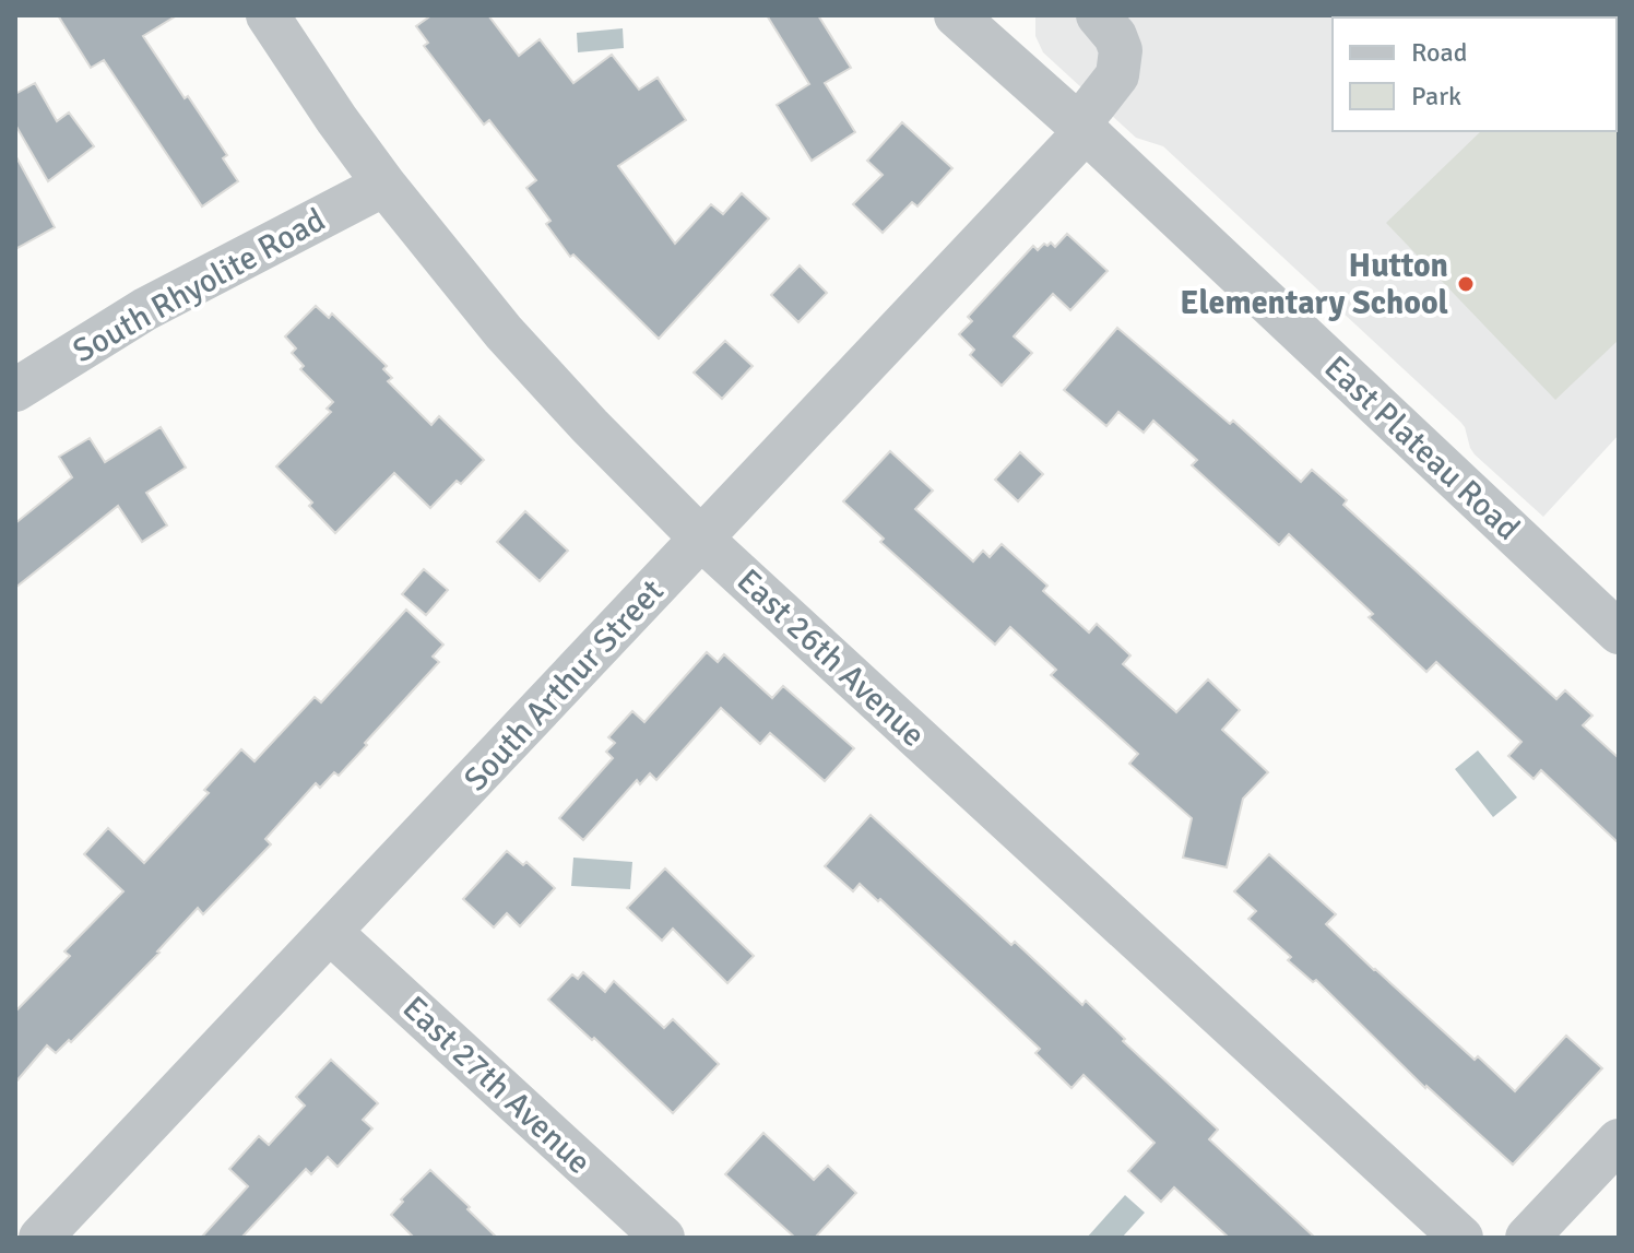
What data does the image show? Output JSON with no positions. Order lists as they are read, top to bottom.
{
  "streets": {
    "street": [
      "South Rhyolite Road",
      "East Plateau Road",
      "East 26th Avenue",
      "South Arthur Street",
      "East 27th Avenue"
    ]
  },
  "crossings": [
    ["South Rhyolite Road", "East 26th Avenue"],
    ["East Plateau Road", "South Arthur Street"],
    ["East 26th Avenue", "South Arthur Street"],
    ["South Arthur Street", "East 27th Avenue"]
  ],
  "places": ["Hutton Elementary School"],
  "legend": ["Road", "Park"]
}
